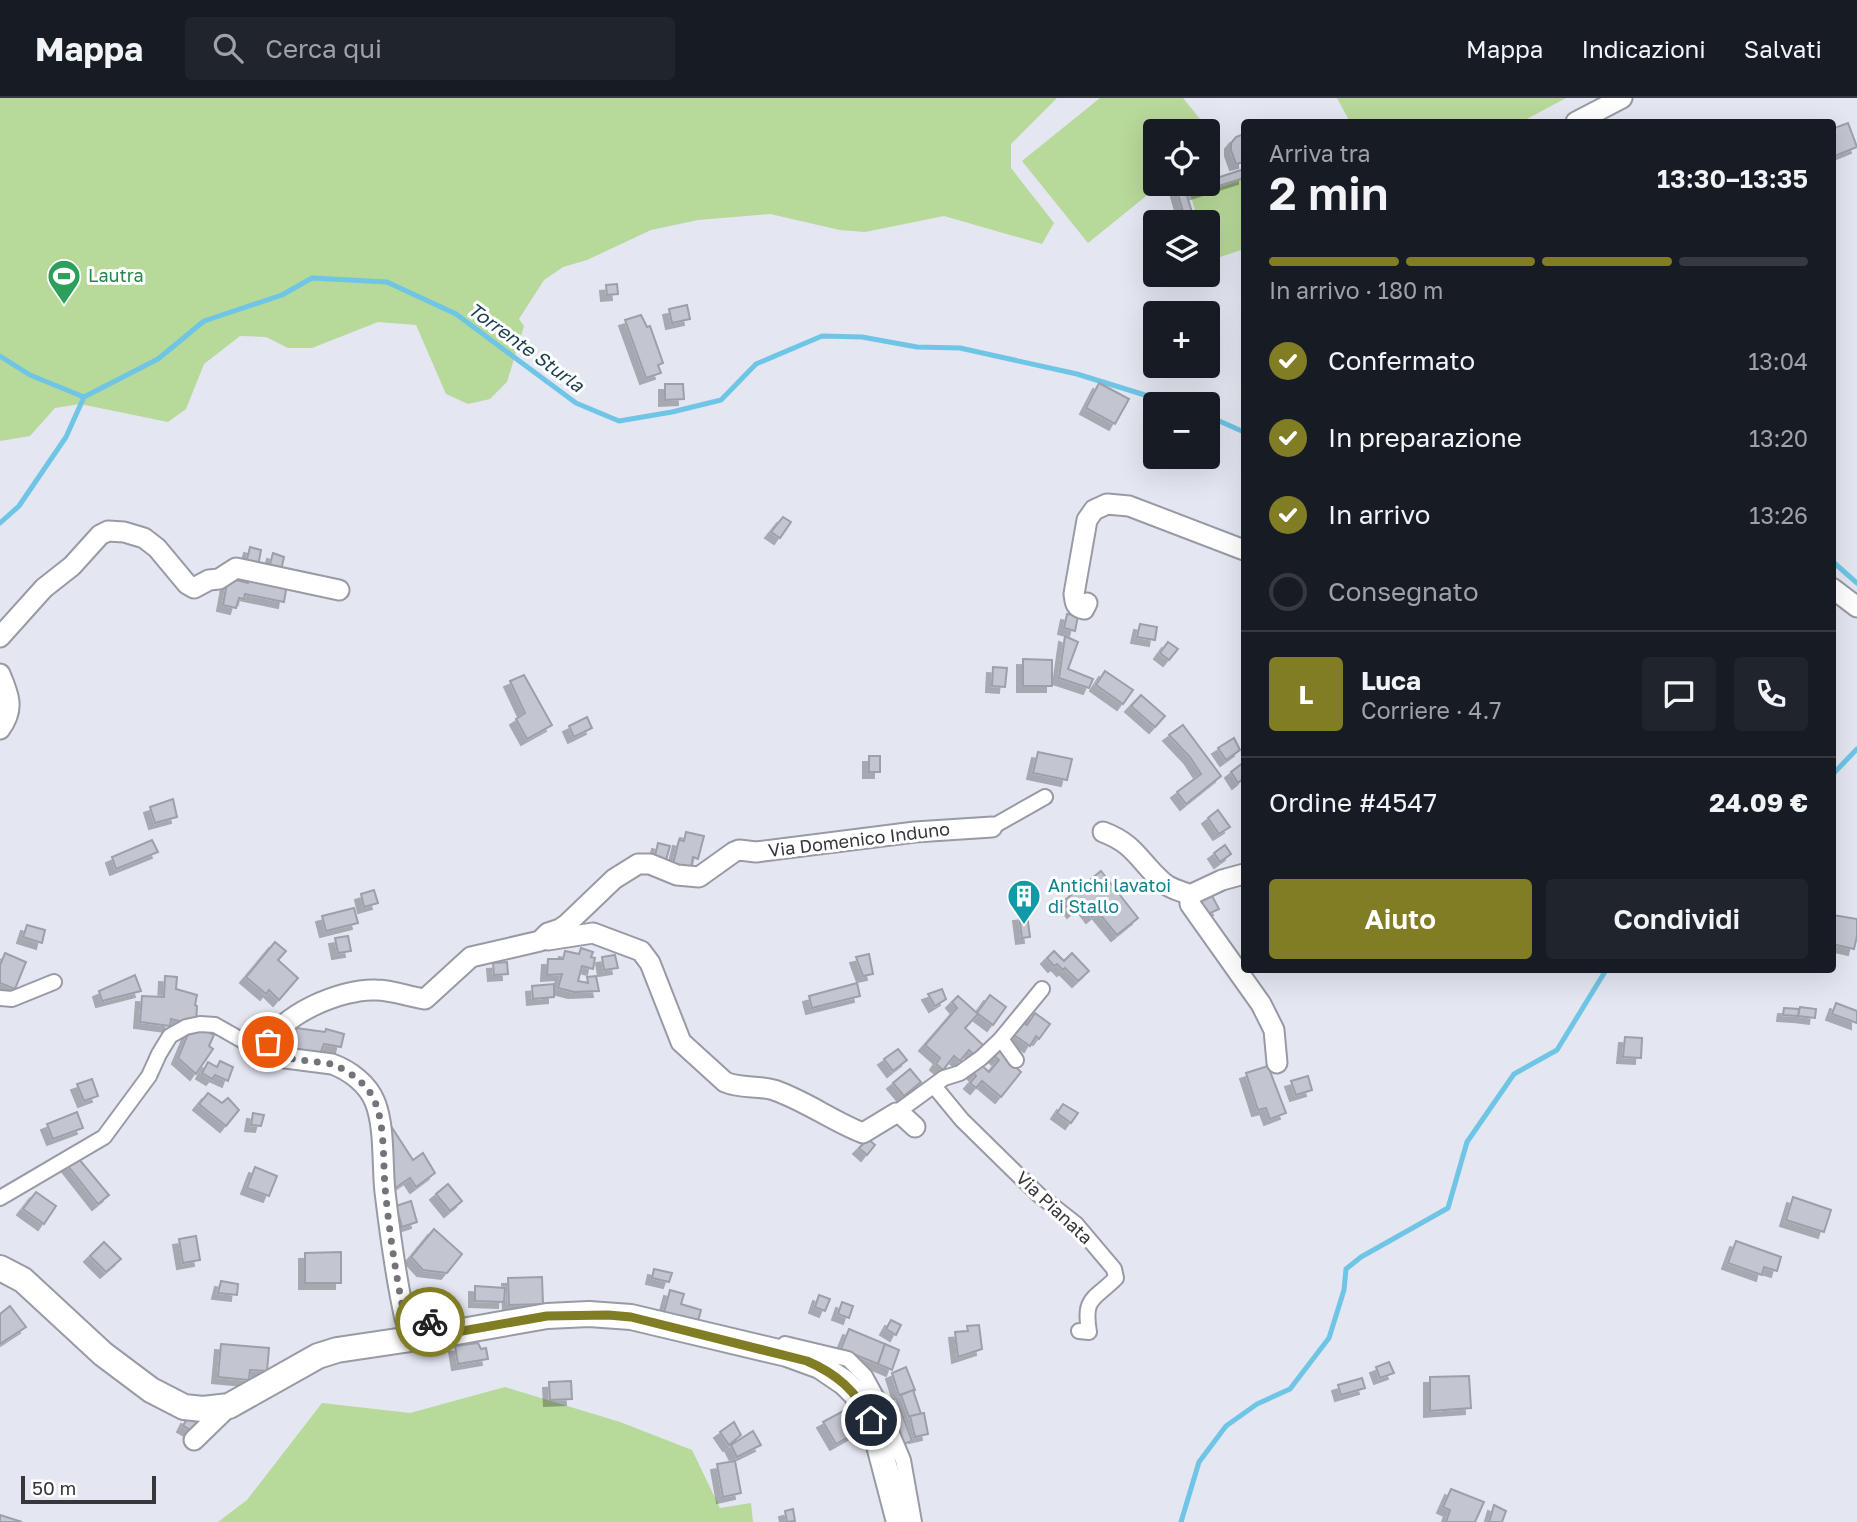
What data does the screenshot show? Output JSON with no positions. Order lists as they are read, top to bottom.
{
  "streets": {
    "street": ["Via Domenico Induno", "Via Pianata"]
  },
  "water": ["Torrente Sturla"],
  "places": {
    "sports": ["Lautra"],
    "building": ["Antichi lavatoi di Stallo"]
  },
  "scale_bar": "50 m",
  "page": {
    "header": "Mappa",
    "search": "Cerca qui",
    "nav": ["Mappa", "Indicazioni", "Salvati"],
    "map_buttons": ["+", "−"],
    "heading": ["2 min", "Arriva tra", "13:30–13:35"],
    "panel": [
      "Luca",
      "Corriere · 4.7",
      "Ordine #4547",
      "24.09 €"
    ],
    "bar": "In arrivo · 180 m",
    "list": [
      ["Confermato", "13:04"],
      ["In preparazione", "13:20"],
      ["In arrivo", "13:26"],
      "Consegnato"
    ],
    "round": "L",
    "buttons": ["Aiuto", "Condividi"],
    "scale": "50 m"
  }
}
